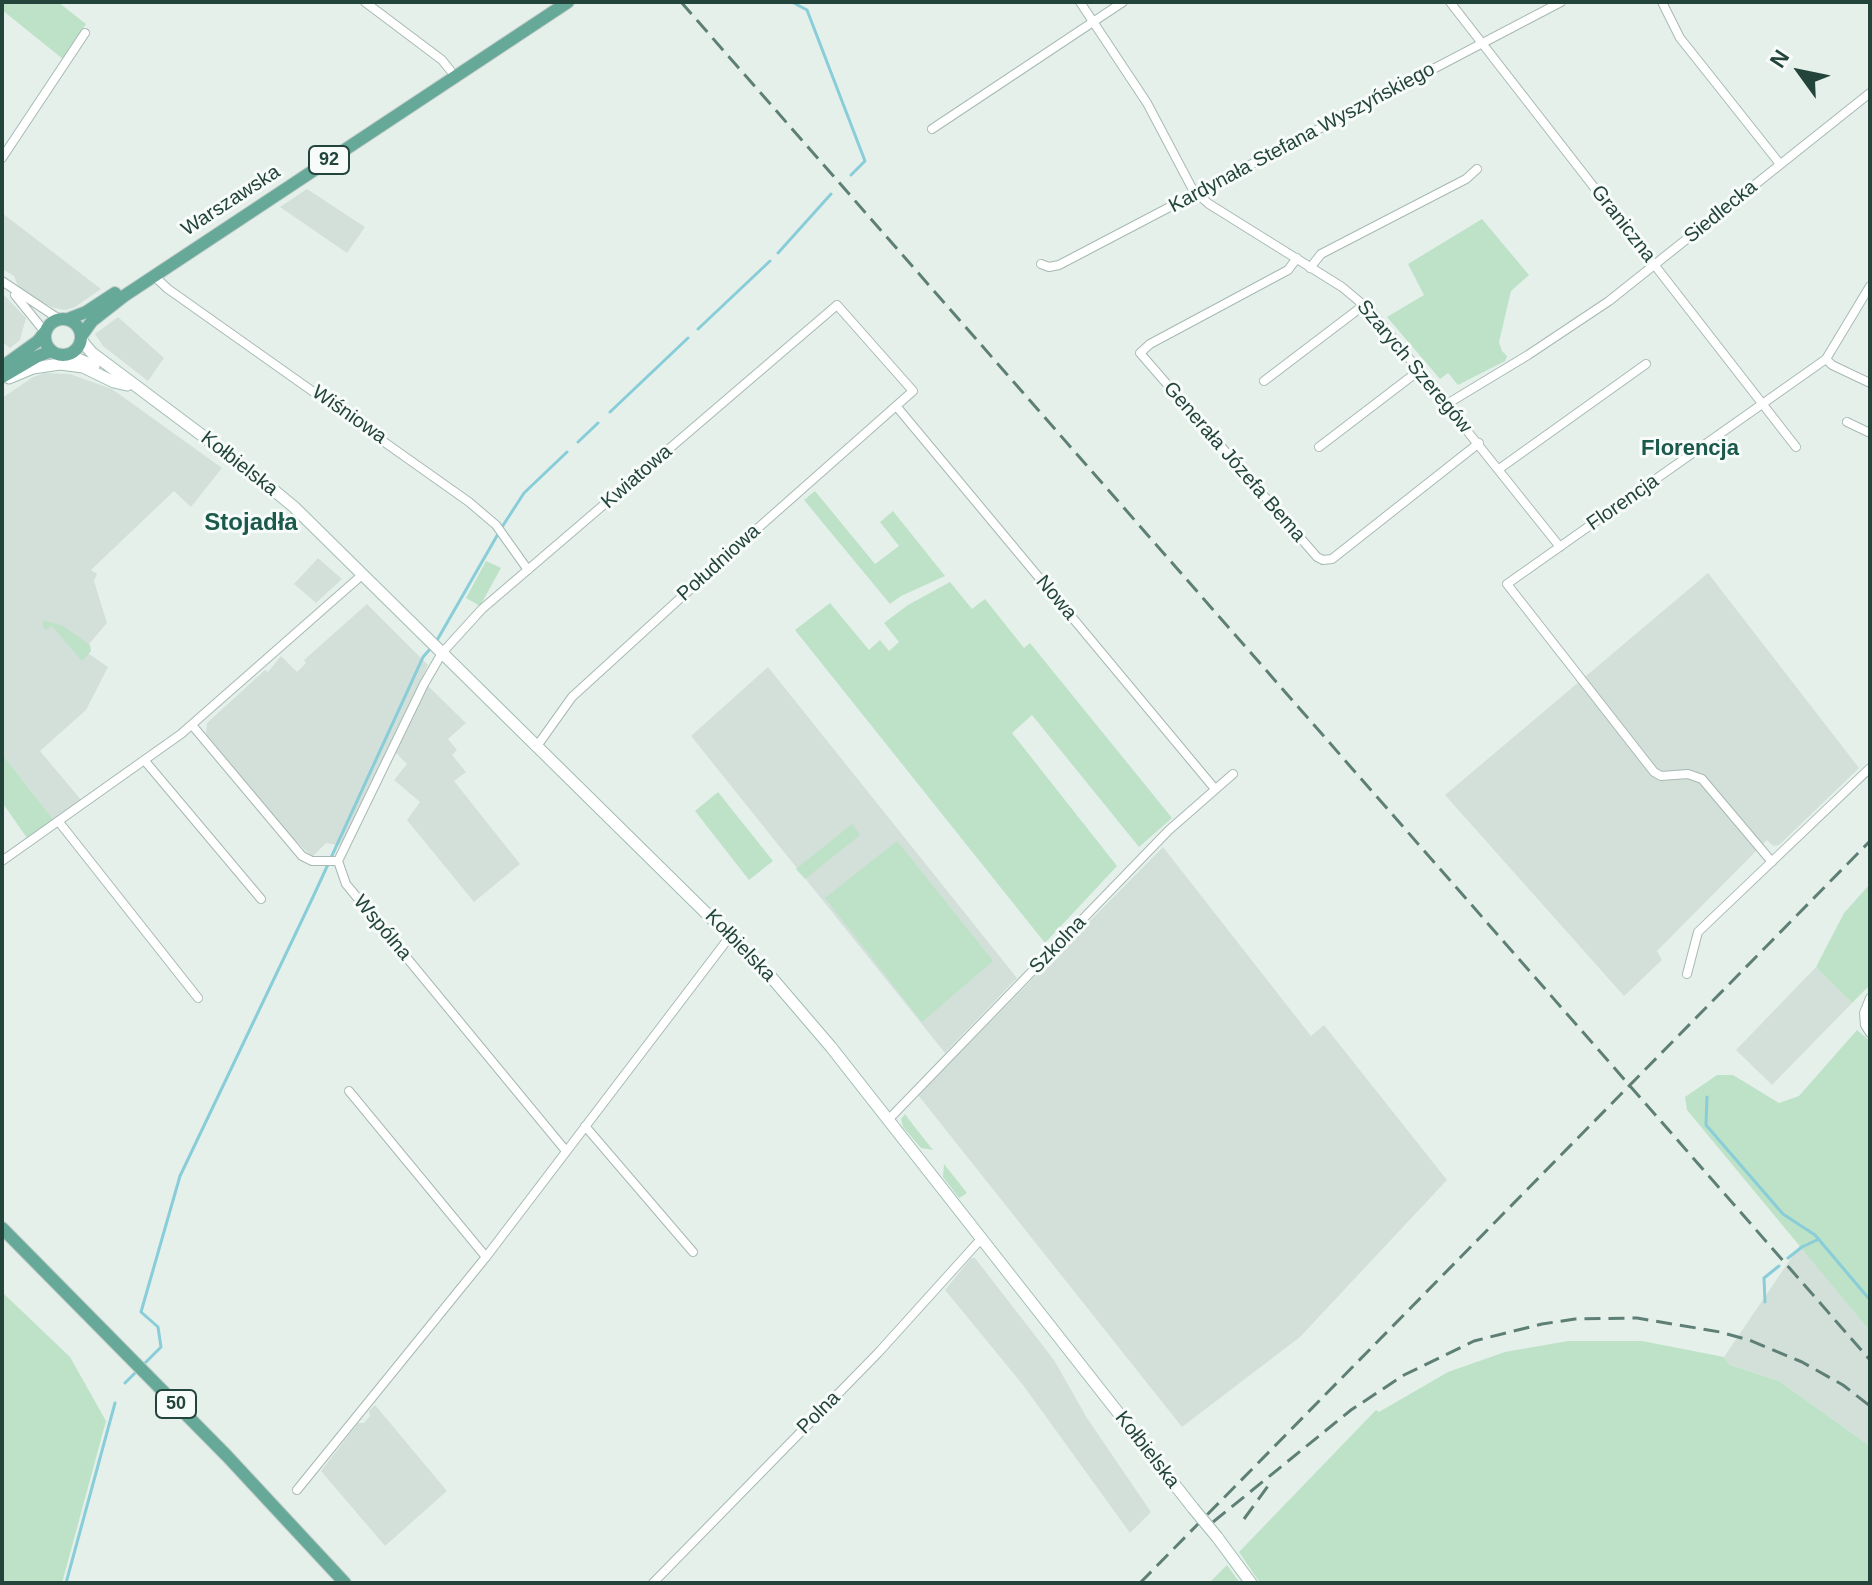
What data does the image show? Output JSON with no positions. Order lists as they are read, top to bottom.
{
  "streets": {
    "main road": ["92", "Warszawska", "50"],
    "street": [
      "Kardynała Stefana Wyszyńskiego",
      "Siedlecka",
      "Graniczna",
      "Szarych Szeregów",
      "Wiśniowa",
      "Generała Józefa Bema",
      "Kołbielska",
      "Kwiatowa",
      "Florencja",
      "Południowa",
      "Nowa",
      "Wspólna",
      "Szkolna",
      "Polna"
    ]
  },
  "crossings": [
    ["Kardynała Stefana Wyszyńskiego", "Graniczna"],
    ["Kardynała Stefana Wyszyńskiego", "Szarych Szeregów"],
    ["92", "Warszawska"],
    ["92", "Kołbielska"],
    ["Warszawska", "Wiśniowa"],
    ["Warszawska", "Kołbielska"],
    ["Siedlecka", "Graniczna"],
    ["Siedlecka", "Szarych Szeregów"],
    ["Graniczna", "Florencja"],
    ["Szarych Szeregów", "Generała Józefa Bema"],
    ["Szarych Szeregów", "Florencja"],
    ["Wiśniowa", "Kwiatowa"],
    ["Kołbielska", "Kwiatowa"],
    ["Kołbielska", "Południowa"],
    ["Kołbielska", "Szkolna"],
    ["Kołbielska", "Polna"],
    ["Kwiatowa", "Południowa"],
    ["Kwiatowa", "Wspólna"],
    ["Południowa", "Nowa"],
    ["Nowa", "Szkolna"]
  ],
  "districts": ["Florencja", "Stojadła"],
  "north": "top left"
}
